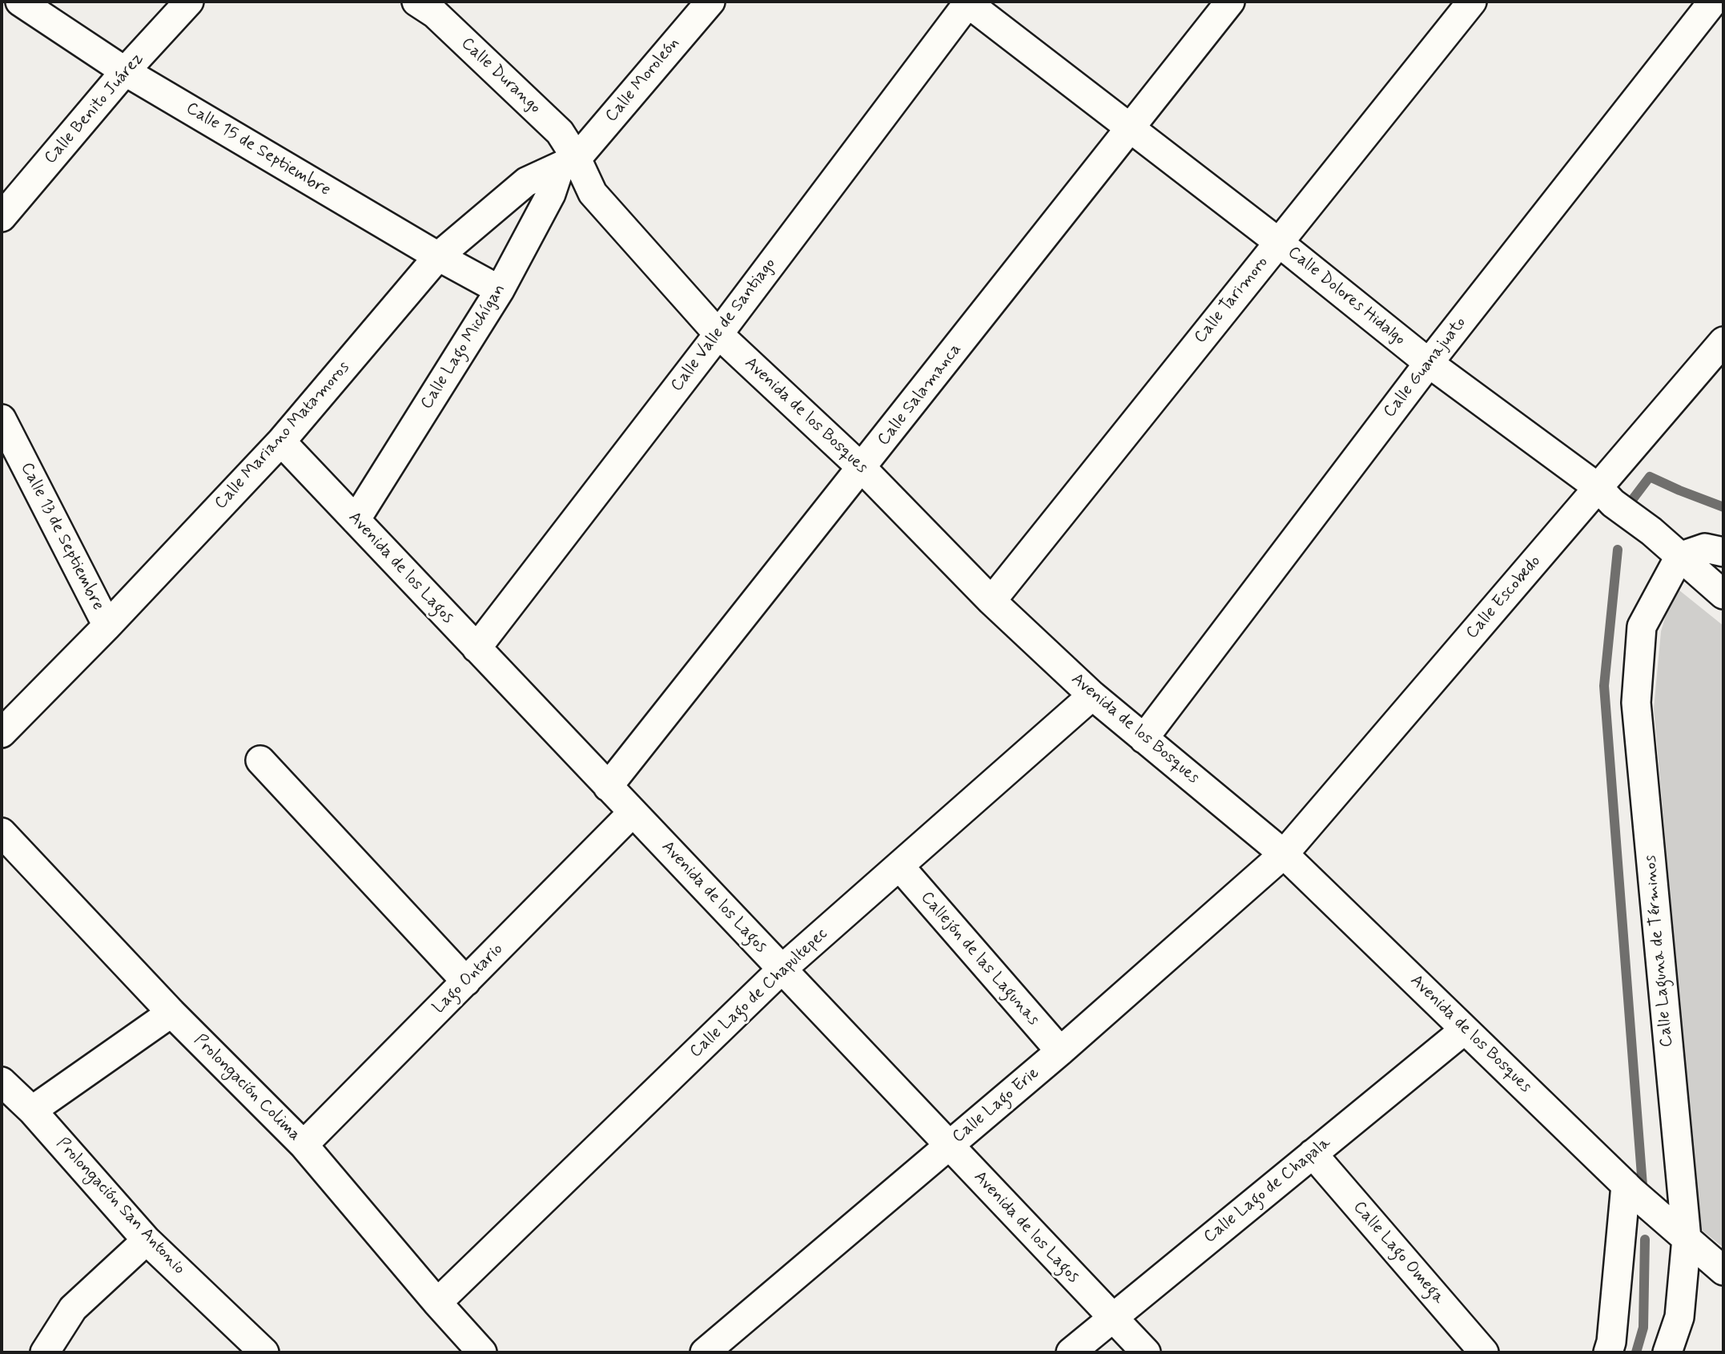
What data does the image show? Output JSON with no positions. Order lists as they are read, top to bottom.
{
  "streets": {
    "street": [
      "Calle Durango",
      "Calle Moroleón",
      "Calle Benito Juárez",
      "Calle 15 de Septiembre",
      "Calle Dolores Hidalgo",
      "Calle Tarimoro",
      "Calle Valle de Santiago",
      "Calle Lago Michígan",
      "Calle Guanajuato",
      "Calle Salamanca",
      "Avenida de los Bosques",
      "Calle Mariano Matamoros",
      "Calle 13 de Septiembre",
      "Avenida de los Lagos",
      "Calle Escobedo",
      "Calle Laguna de Términos",
      "Callejón de las Lagunas",
      "Lago Ontario",
      "Calle Lago de Chapultepec",
      "Prolongación Colima",
      "Calle Lago Erie",
      "Calle Lago de Chapala",
      "Prolongación San Antonio",
      "Calle Lago Omega"
    ]
  },
  "crossings": [
    ["Calle Durango", "Calle Moroleón"],
    ["Calle Durango", "Calle Lago Michígan"],
    ["Calle Durango", "Avenida de los Bosques"],
    ["Calle Durango", "Calle Mariano Matamoros"],
    ["Calle Moroleón", "Calle Lago Michígan"],
    ["Calle Moroleón", "Avenida de los Bosques"],
    ["Calle Moroleón", "Calle Mariano Matamoros"],
    ["Calle Benito Juárez", "Calle 15 de Septiembre"],
    ["Calle 15 de Septiembre", "Calle Lago Michígan"],
    ["Calle 15 de Septiembre", "Calle Mariano Matamoros"],
    ["Calle Dolores Hidalgo", "Calle Tarimoro"],
    ["Calle Dolores Hidalgo", "Calle Valle de Santiago"],
    ["Calle Dolores Hidalgo", "Calle Guanajuato"],
    ["Calle Dolores Hidalgo", "Calle Salamanca"],
    ["Calle Dolores Hidalgo", "Calle Escobedo"],
    ["Calle Dolores Hidalgo", "Calle Laguna de Términos"],
    ["Calle Tarimoro", "Avenida de los Bosques"],
    ["Calle Valle de Santiago", "Avenida de los Bosques"],
    ["Calle Valle de Santiago", "Avenida de los Lagos"],
    ["Calle Lago Michígan", "Avenida de los Bosques"],
    ["Calle Lago Michígan", "Calle Mariano Matamoros"],
    ["Calle Lago Michígan", "Avenida de los Lagos"],
    ["Calle Guanajuato", "Avenida de los Bosques"],
    ["Calle Salamanca", "Avenida de los Bosques"],
    ["Calle Salamanca", "Avenida de los Lagos"],
    ["Avenida de los Bosques", "Calle Mariano Matamoros"],
    ["Avenida de los Bosques", "Calle Escobedo"],
    ["Avenida de los Bosques", "Calle Laguna de Términos"],
    ["Avenida de los Bosques", "Calle Lago de Chapultepec"],
    ["Avenida de los Bosques", "Calle Lago Erie"],
    ["Avenida de los Bosques", "Calle Lago de Chapala"],
    ["Calle Mariano Matamoros", "Calle 13 de Septiembre"],
    ["Calle Mariano Matamoros", "Avenida de los Lagos"],
    ["Avenida de los Lagos", "Lago Ontario"],
    ["Avenida de los Lagos", "Calle Lago de Chapultepec"],
    ["Avenida de los Lagos", "Calle Lago Erie"],
    ["Avenida de los Lagos", "Calle Lago de Chapala"],
    ["Calle Escobedo", "Calle Lago Erie"],
    ["Callejón de las Lagunas", "Calle Lago de Chapultepec"],
    ["Callejón de las Lagunas", "Calle Lago Erie"],
    ["Lago Ontario", "Prolongación Colima"],
    ["Calle Lago de Chapultepec", "Prolongación Colima"],
    ["Calle Lago de Chapala", "Calle Lago Omega"]
  ]
}
